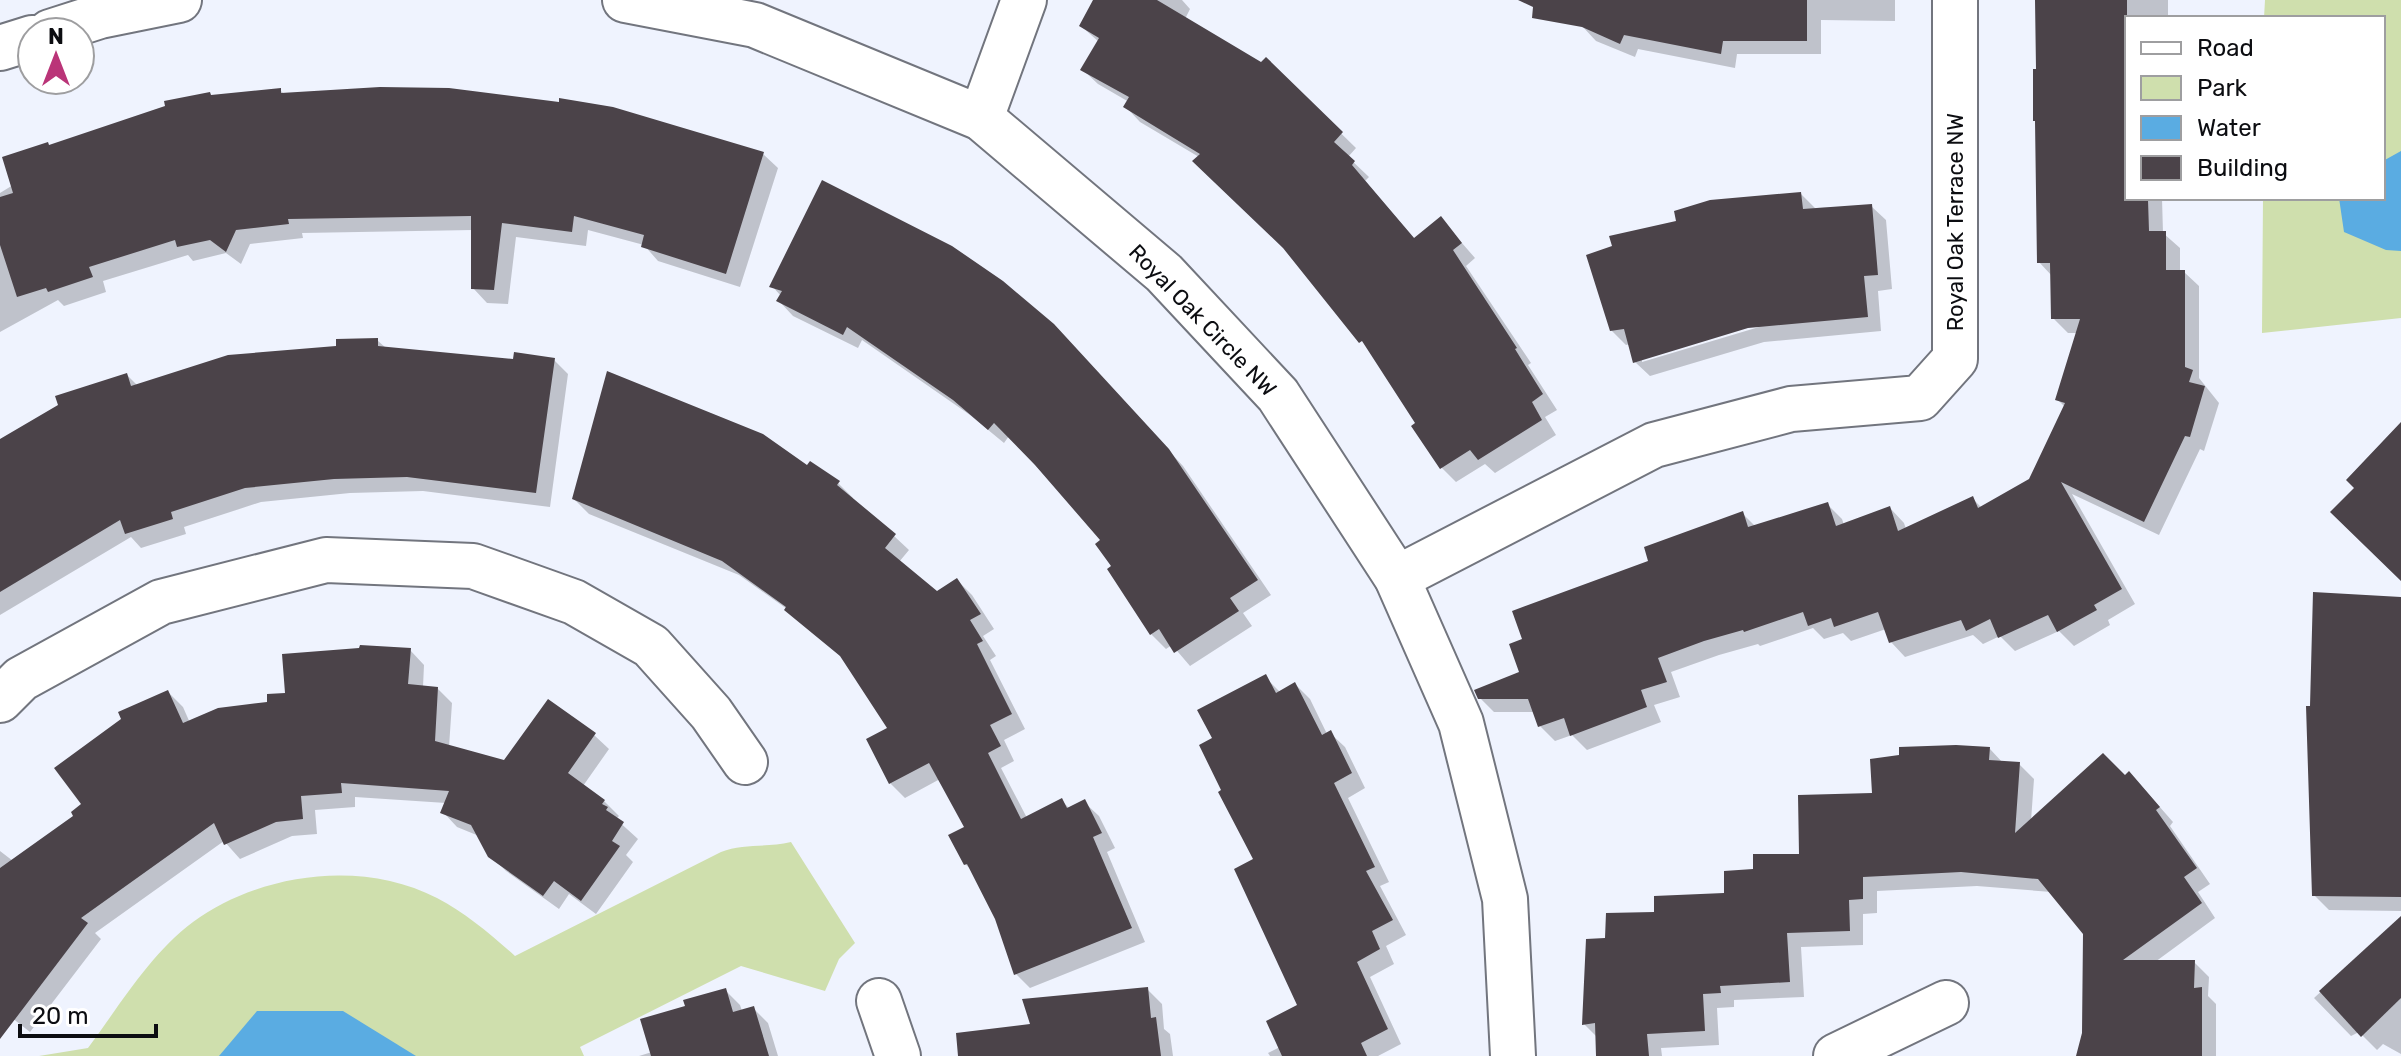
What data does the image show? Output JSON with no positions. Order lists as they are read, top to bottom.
{
  "streets": {
    "street": ["Royal Oak Terrace NW", "Royal Oak Circle NW"]
  },
  "crossings": [
    ["Royal Oak Terrace NW", "Royal Oak Circle NW"]
  ],
  "legend": [
    "Road",
    "Park",
    "Water",
    "Building"
  ],
  "scale_bar": "20 m",
  "north": "top"
}
